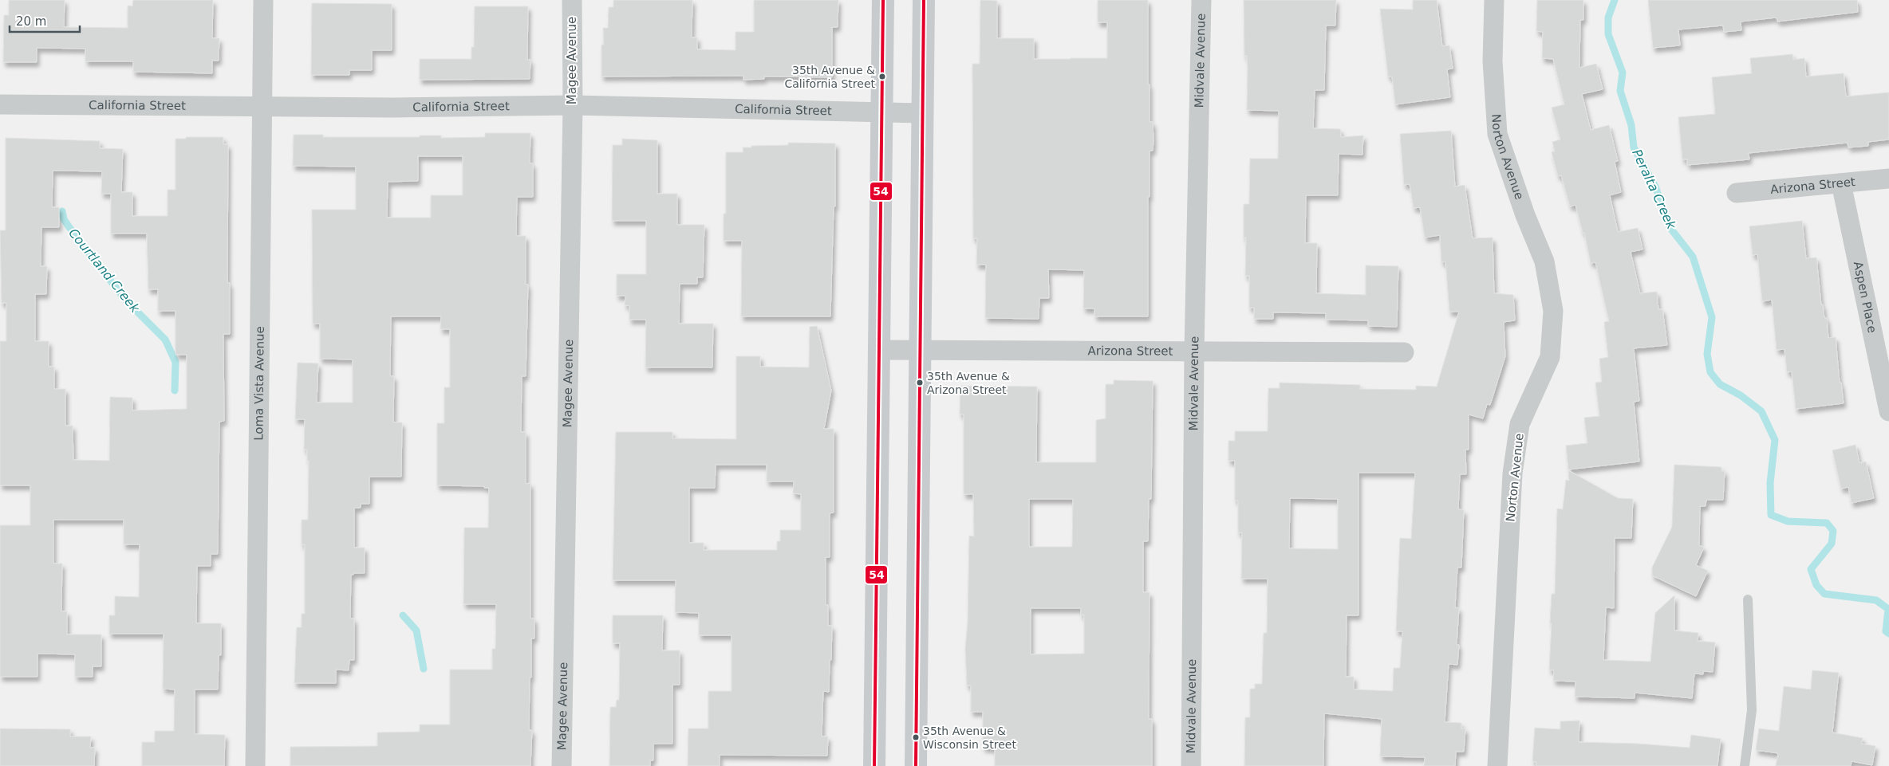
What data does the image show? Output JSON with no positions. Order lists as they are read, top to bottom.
{
  "streets": {
    "street": [
      "Magee Avenue",
      "Midvale Avenue",
      "California Street",
      "Norton Avenue",
      "Arizona Street",
      "Aspen Place",
      "Loma Vista Avenue"
    ]
  },
  "crossings": [
    ["Magee Avenue", "California Street"],
    ["Midvale Avenue", "Arizona Street"],
    ["California Street", "Loma Vista Avenue"],
    ["Arizona Street", "Aspen Place"]
  ],
  "water": ["Peralta Creek", "Courtland Creek"],
  "places": ["35th Avenue & California Street", "35th Avenue & Arizona Street", "35th Avenue & Wisconsin Street"],
  "lines": ["transit line 54"],
  "scale_bar": "20 m"
}
